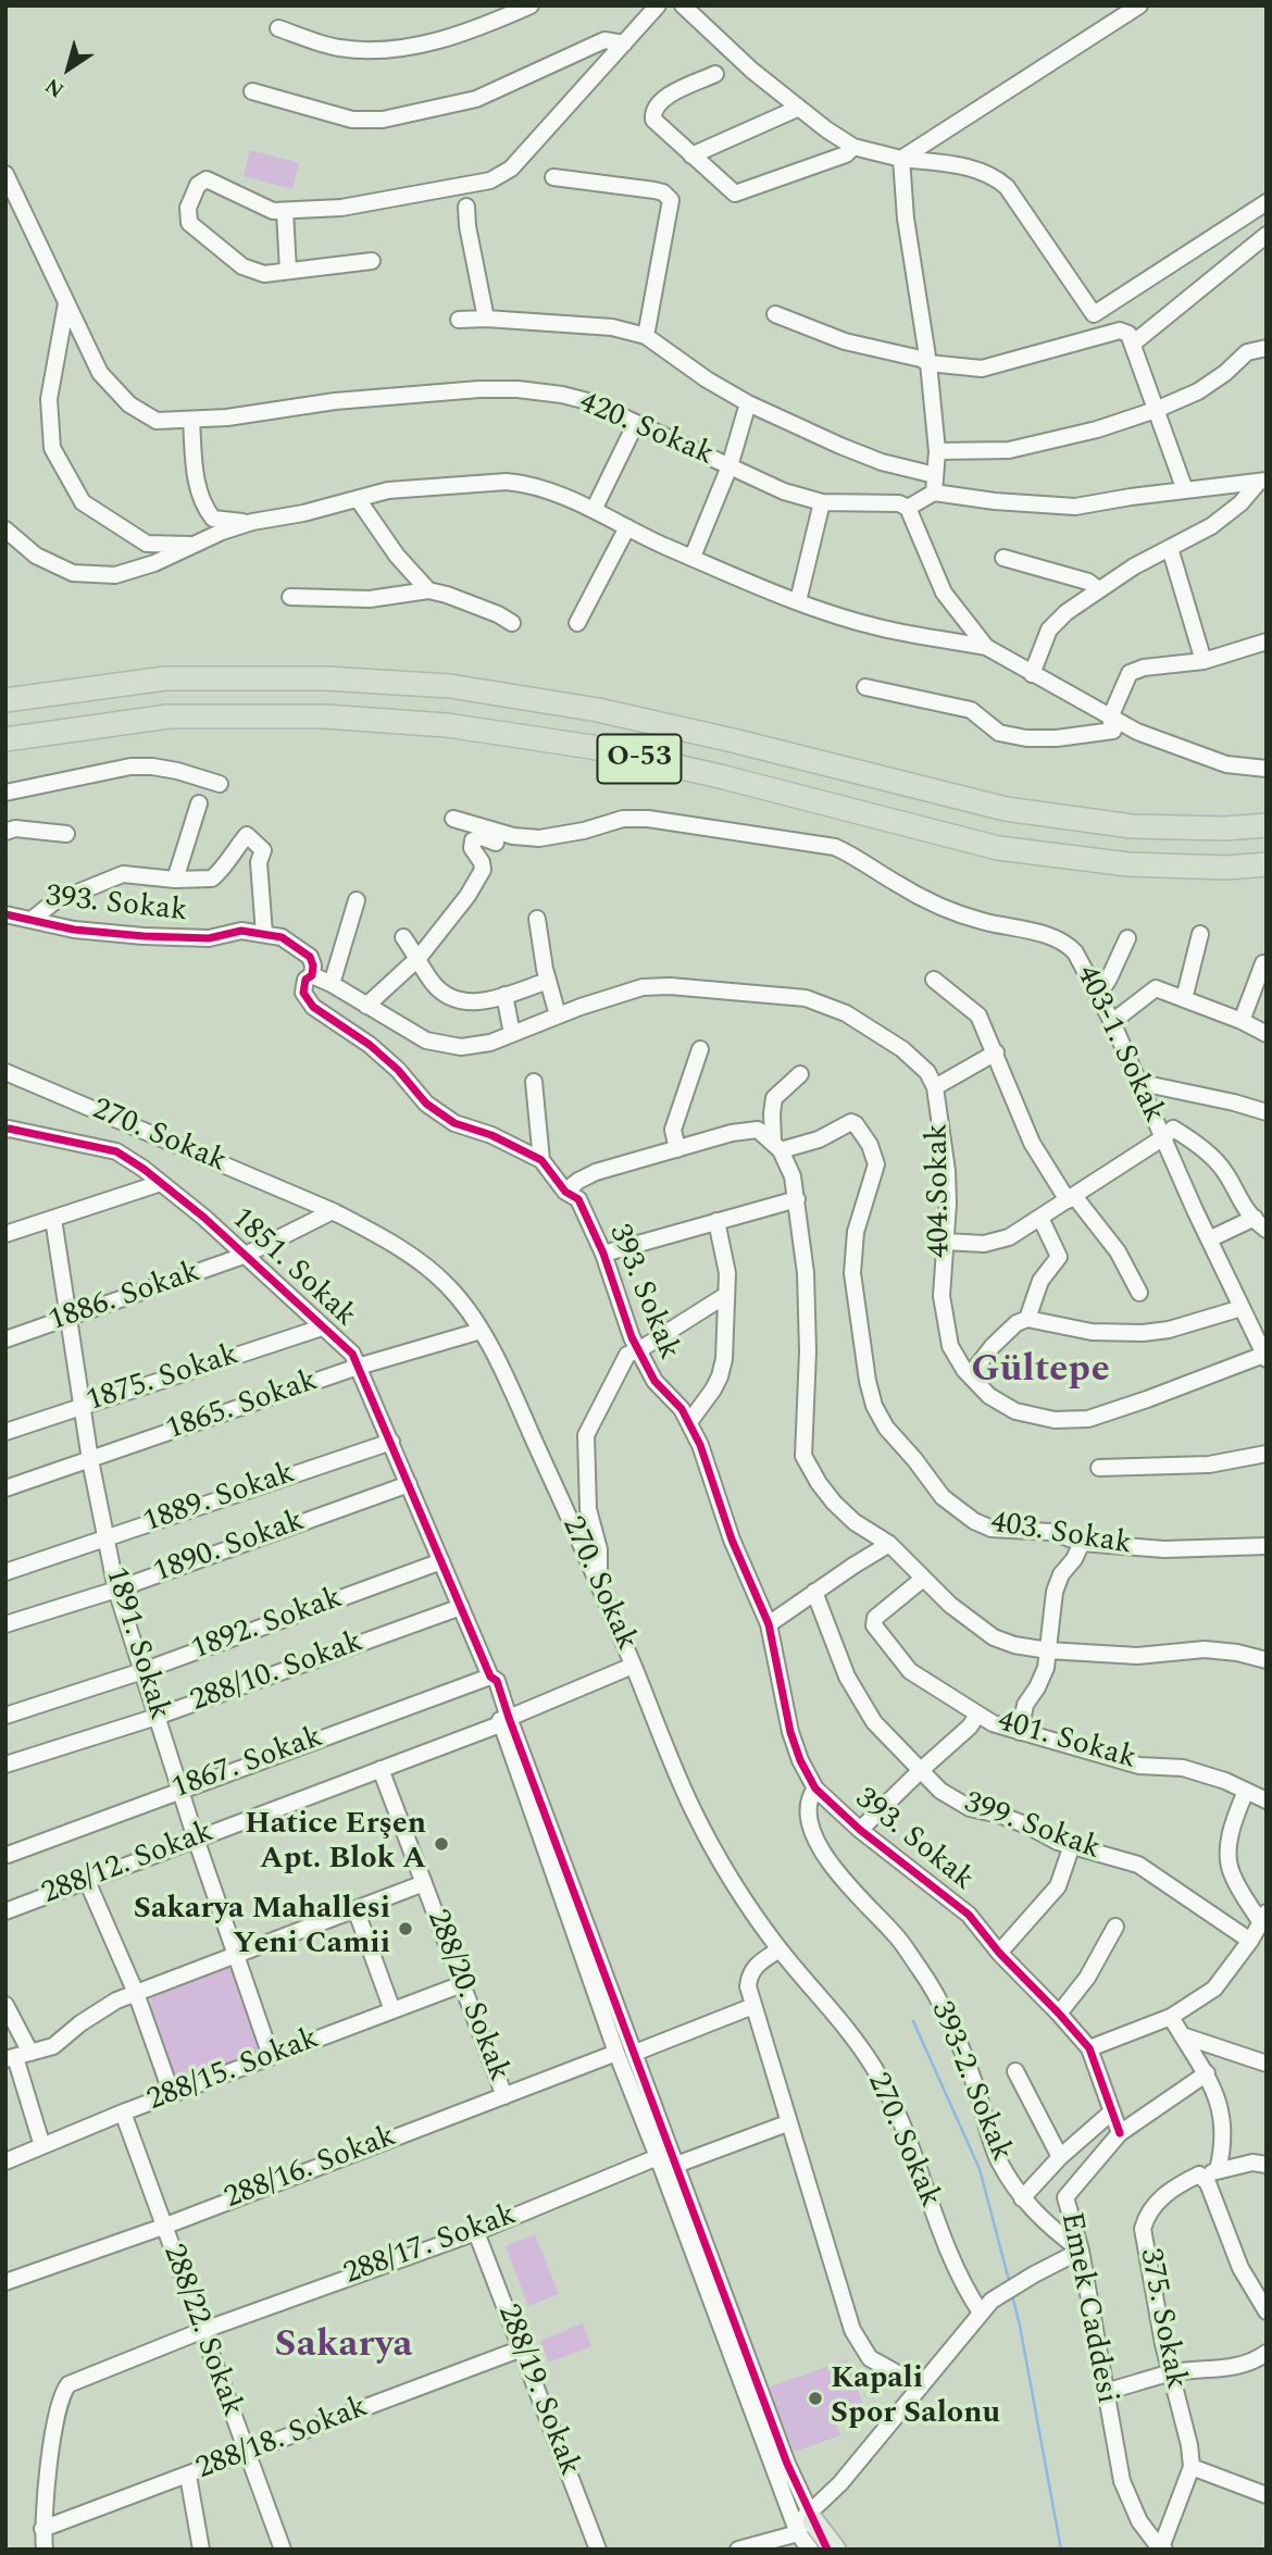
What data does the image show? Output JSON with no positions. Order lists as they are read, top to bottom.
{
  "streets": {
    "highway": ["O-53"],
    "street": [
      "420. Sokak",
      "393. Sokak",
      "403-1. Sokak",
      "270. Sokak",
      "404.Sokak",
      "1851. Sokak",
      "1886. Sokak",
      "1875. Sokak",
      "1865. Sokak",
      "1889. Sokak",
      "403. Sokak",
      "1890. Sokak",
      "1892. Sokak",
      "1891. Sokak",
      "288/10. Sokak",
      "401. Sokak",
      "1867. Sokak",
      "399. Sokak",
      "288/12. Sokak",
      "288/20. Sokak",
      "288/15. Sokak",
      "393-2. Sokak",
      "288/16. Sokak",
      "288/17. Sokak",
      "Emek Caddesi",
      "375. Sokak",
      "288/22. Sokak",
      "288/19. Sokak",
      "288/18. Sokak"
    ]
  },
  "crossings": [
    ["393. Sokak", "404.Sokak"],
    ["393. Sokak", "393-2. Sokak"],
    ["393. Sokak", "Emek Caddesi"],
    ["403-1. Sokak", "404.Sokak"],
    ["270. Sokak", "1886. Sokak"],
    ["270. Sokak", "1865. Sokak"],
    ["270. Sokak", "288/12. Sokak"],
    ["1851. Sokak", "1886. Sokak"],
    ["1851. Sokak", "1875. Sokak"],
    ["1851. Sokak", "1865. Sokak"],
    ["1851. Sokak", "1889. Sokak"],
    ["1851. Sokak", "1890. Sokak"],
    ["1851. Sokak", "1892. Sokak"],
    ["1851. Sokak", "288/10. Sokak"],
    ["1851. Sokak", "1867. Sokak"],
    ["1851. Sokak", "288/12. Sokak"],
    ["1886. Sokak", "1891. Sokak"],
    ["1875. Sokak", "1891. Sokak"],
    ["1865. Sokak", "1891. Sokak"],
    ["1889. Sokak", "1891. Sokak"],
    ["1890. Sokak", "1891. Sokak"],
    ["1892. Sokak", "1891. Sokak"],
    ["1891. Sokak", "288/10. Sokak"],
    ["1891. Sokak", "1867. Sokak"],
    ["1891. Sokak", "288/12. Sokak"],
    ["1891. Sokak", "288/15. Sokak"],
    ["288/12. Sokak", "288/20. Sokak"],
    ["288/20. Sokak", "288/15. Sokak"],
    ["288/20. Sokak", "288/16. Sokak"],
    ["288/15. Sokak", "288/22. Sokak"],
    ["393-2. Sokak", "Emek Caddesi"],
    ["288/16. Sokak", "288/22. Sokak"],
    ["288/17. Sokak", "288/22. Sokak"],
    ["288/17. Sokak", "288/19. Sokak"],
    ["288/17. Sokak", "288/18. Sokak"],
    ["288/22. Sokak", "288/18. Sokak"],
    ["288/19. Sokak", "288/18. Sokak"]
  ],
  "districts": ["Gültepe", "Sakarya"],
  "places": ["Hatice Erşen Apt. Blok A", "Sakarya Mahallesi Yeni Camii", "Kapali Spor Salonu"],
  "north": "bottom left"
}
